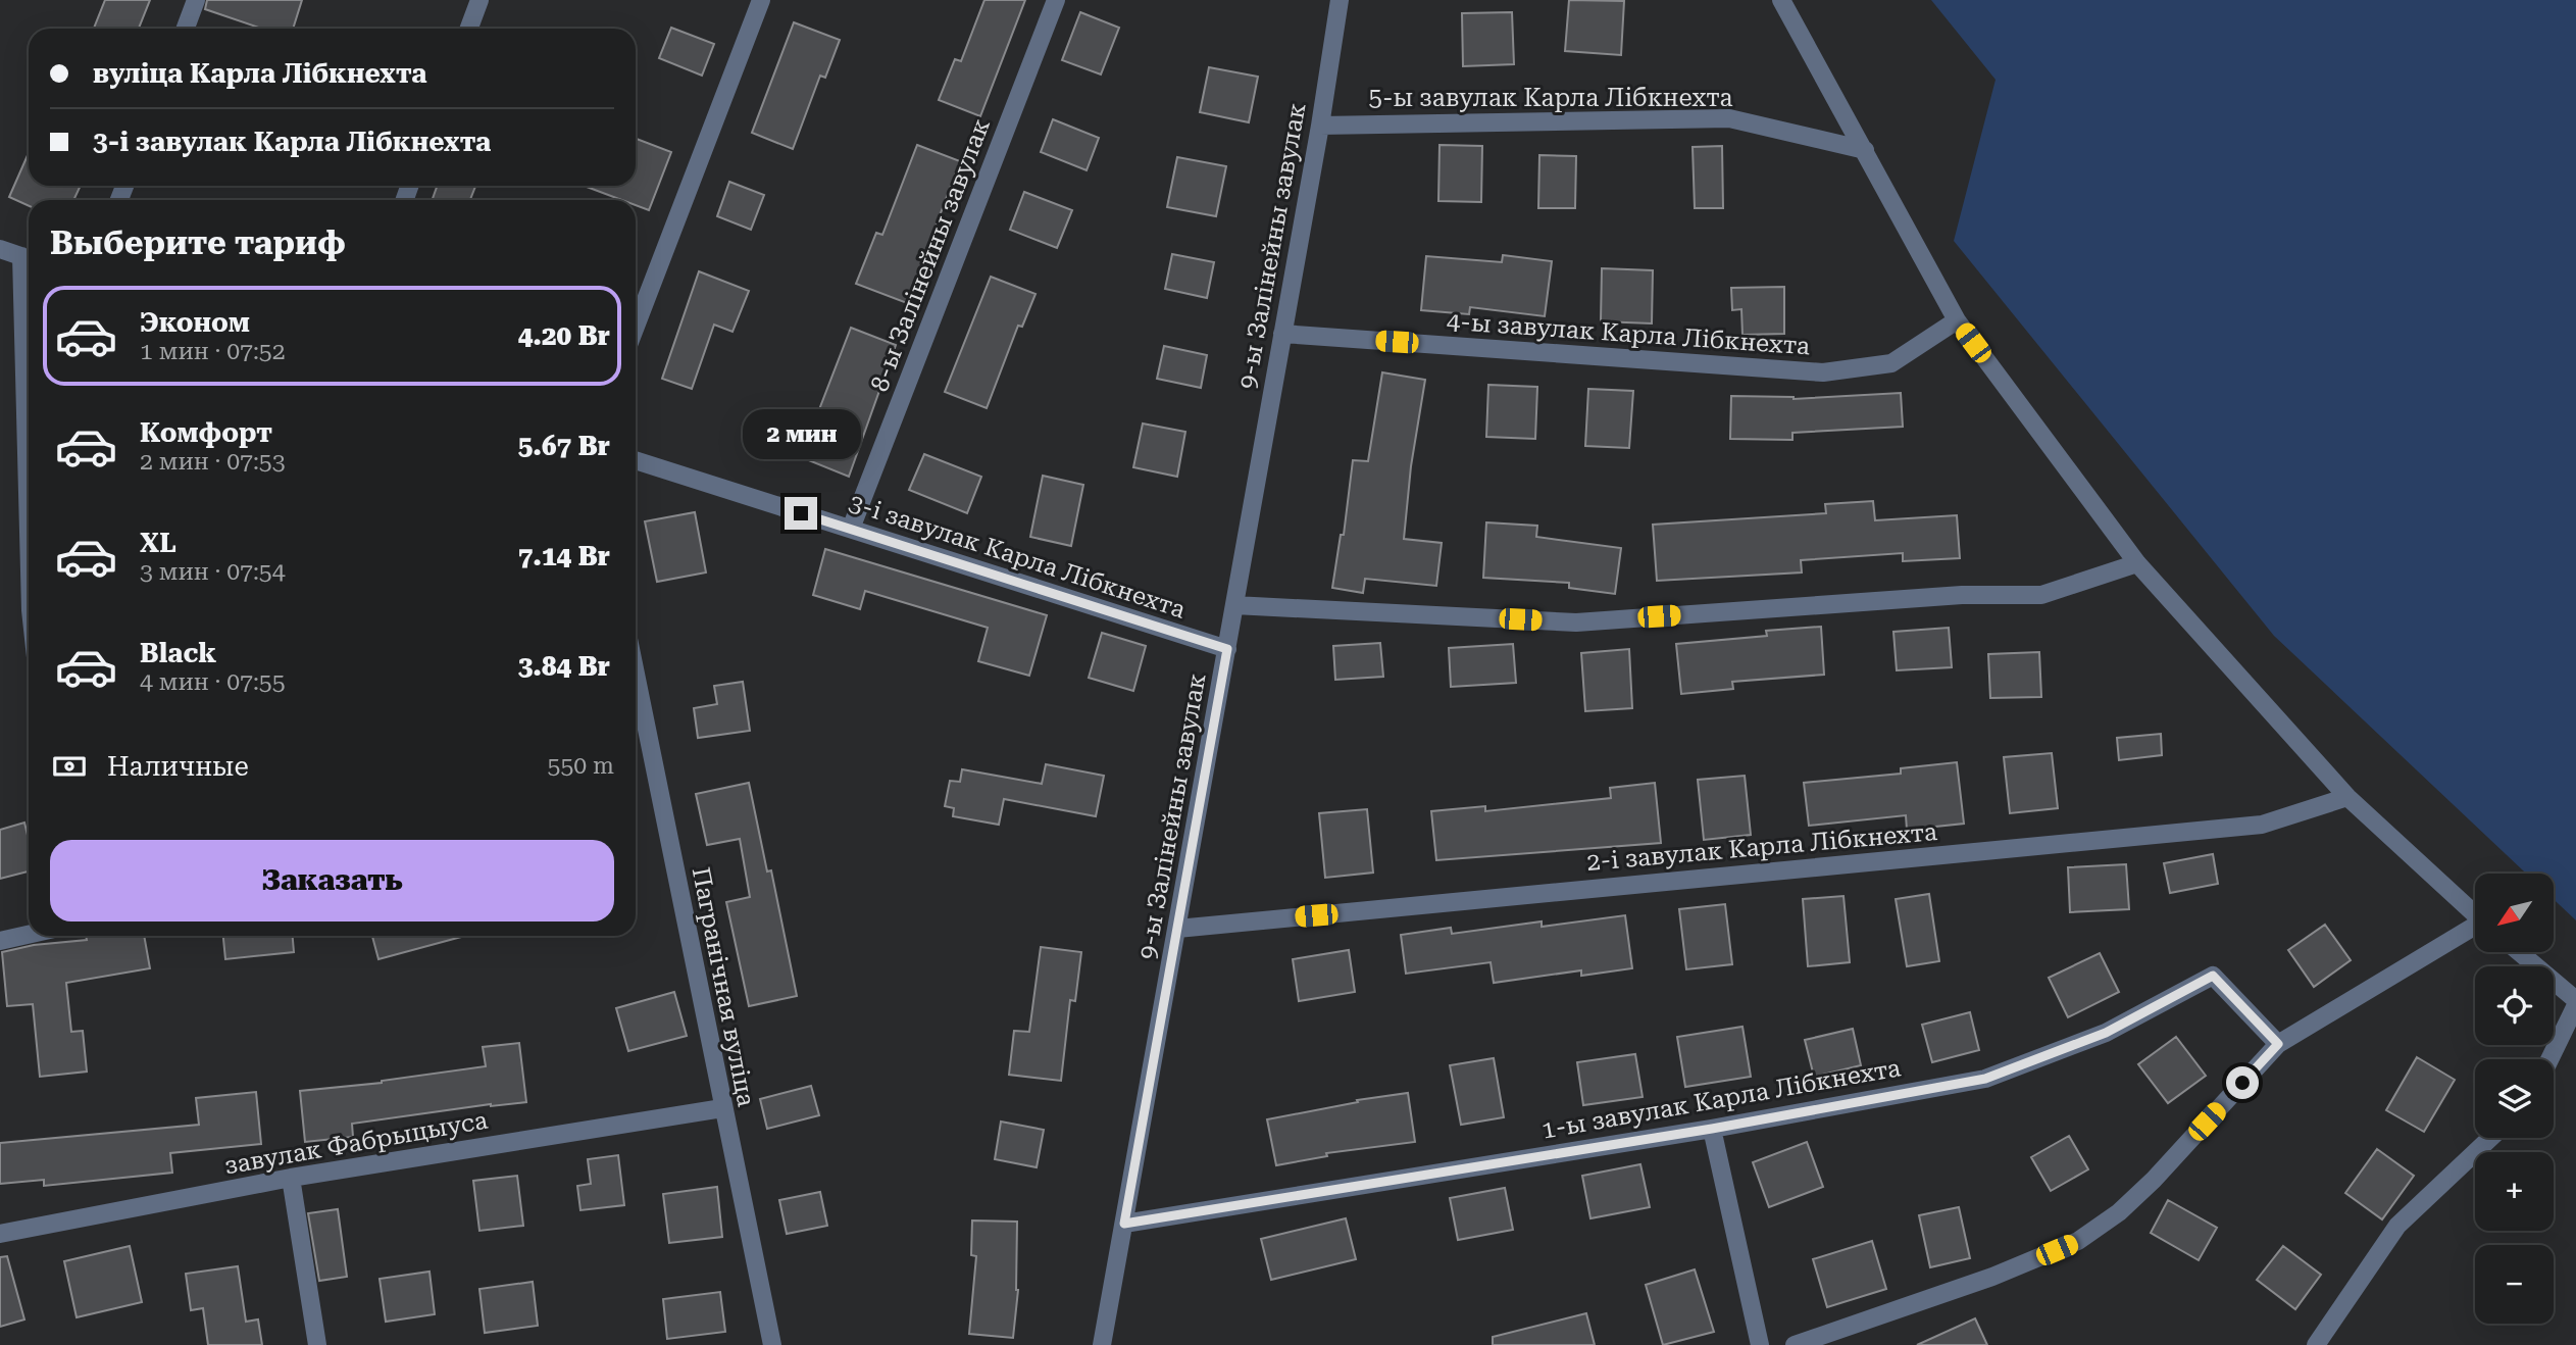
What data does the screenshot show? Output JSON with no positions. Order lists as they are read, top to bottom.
{
  "streets": {
    "street": [
      "5-ы завулак Карла Лібкнехта",
      "9-ы Залінейны завулак",
      "8-ы Залінейны завулак",
      "4-ы завулак Карла Лібкнехта",
      "3-і завулак Карла Лібкнехта",
      "2-і завулак Карла Лібкнехта",
      "Пагранічная вуліца",
      "1-ы завулак Карла Лібкнехта",
      "завулак Фабрыцыуса"
    ]
  },
  "crossings": [
    ["5-ы завулак Карла Лібкнехта", "9-ы Залінейны завулак"],
    ["9-ы Залінейны завулак", "4-ы завулак Карла Лібкнехта"],
    ["9-ы Залінейны завулак", "3-і завулак Карла Лібкнехта"],
    ["9-ы Залінейны завулак", "2-і завулак Карла Лібкнехта"],
    ["9-ы Залінейны завулак", "1-ы завулак Карла Лібкнехта"],
    ["8-ы Залінейны завулак", "3-і завулак Карла Лібкнехта"],
    ["Пагранічная вуліца", "завулак Фабрыцыуса"]
  ],
  "north": "bottom left",
  "page": {
    "banner": ["вуліца Карла Лібкнехта", "3-і завулак Карла Лібкнехта"],
    "heading": "Выберите тариф",
    "list": [
      {
        "name": "Эконом",
        "note": "1 мин · 07:52",
        "value": "4.20 Br"
      },
      {
        "name": "Комфорт",
        "note": "2 мин · 07:53",
        "value": "5.67 Br"
      },
      {
        "name": "XL",
        "note": "3 мин · 07:54",
        "value": "7.14 Br"
      },
      {
        "name": "Black",
        "note": "4 мин · 07:55",
        "value": "3.84 Br"
      }
    ],
    "bubble": "2 мин",
    "pay": ["Наличные", "550 m"],
    "buttons": "Заказать",
    "map_buttons": ["+", "−"]
  }
}
